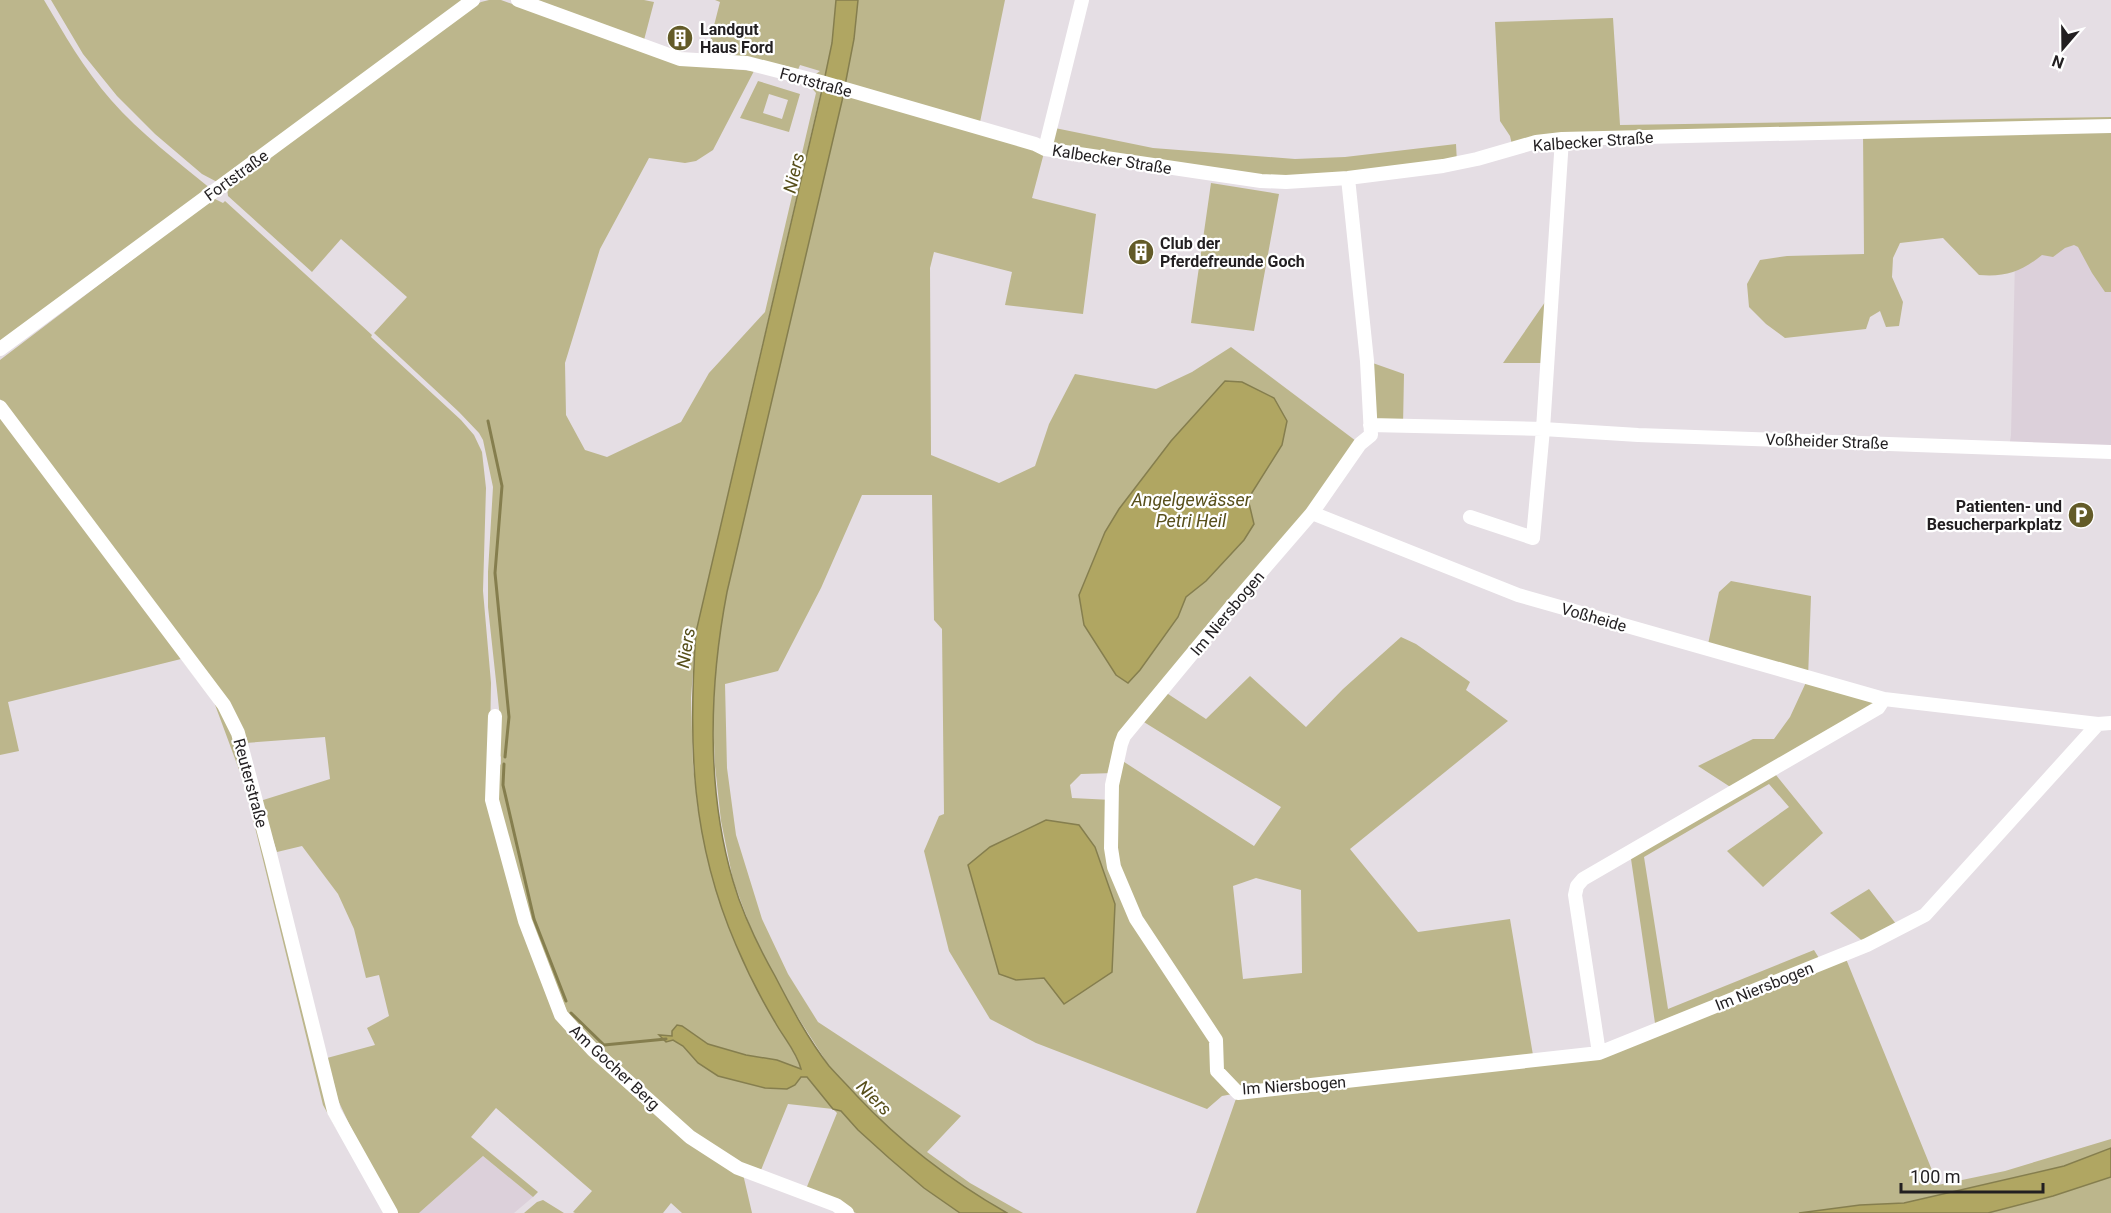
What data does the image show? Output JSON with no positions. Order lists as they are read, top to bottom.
{
  "streets": {
    "street": [
      "Fortstraße",
      "Kalbecker Straße",
      "Voßheider Straße",
      "Im Niersbogen",
      "Voßheide",
      "Reuterstraße",
      "Am Gocher Berg"
    ]
  },
  "crossings": [
    ["Fortstraße", "Kalbecker Straße"],
    ["Voßheider Straße", "Im Niersbogen"],
    ["Im Niersbogen", "Voßheide"]
  ],
  "water": ["Niers", "Angelgewässer Petri Heil"],
  "places": {
    "building": ["Landgut Haus Ford", "Club der Pferdefreunde Goch"],
    "parking": ["Patienten- und Besucherparkplatz"]
  },
  "scale_bar": "100 m",
  "north": "bottom"
}
